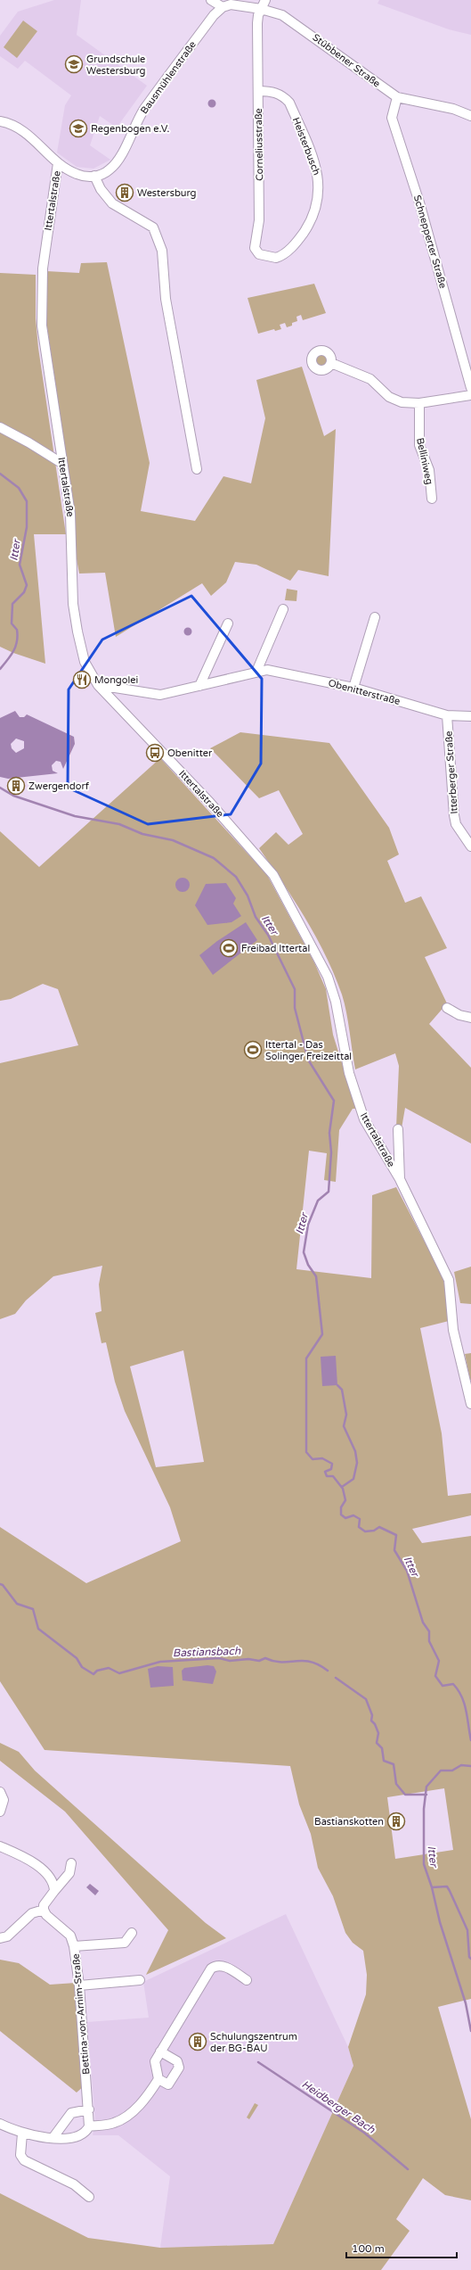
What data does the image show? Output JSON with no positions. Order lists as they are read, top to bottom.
{
  "streets": {
    "street": [
      "Stübbener Straße",
      "Bausmühlenstraße",
      "Corneliusstraße",
      "Heisterbusch",
      "Ittertalstraße",
      "Schnepperter Straße",
      "Belliniweg",
      "Obenitterstraße",
      "Itterberger Straße",
      "Bettina-von-Arnim-Straße"
    ]
  },
  "crossings": [
    ["Stübbener Straße", "Bausmühlenstraße"],
    ["Stübbener Straße", "Corneliusstraße"],
    ["Stübbener Straße", "Schnepperter Straße"],
    ["Bausmühlenstraße", "Ittertalstraße"],
    ["Corneliusstraße", "Heisterbusch"],
    ["Ittertalstraße", "Obenitterstraße"],
    ["Obenitterstraße", "Itterberger Straße"]
  ],
  "water": ["Itter", "Bastiansbach", "Heidberger Bach"],
  "places": {
    "school or university": ["Grundschule Westersburg", "Regenbogen e.V."],
    "building": [
      "Westersburg",
      "Zwergendorf",
      "Bastianskotten",
      "Schulungszentrum der BG-BAU"
    ],
    "restaurant": ["Mongolei"],
    "bus stop": ["Obenitter"],
    "sports": ["Freibad Ittertal", "Ittertal - Das Solinger Freizeittal"]
  },
  "scale_bar": "100 m"
}
